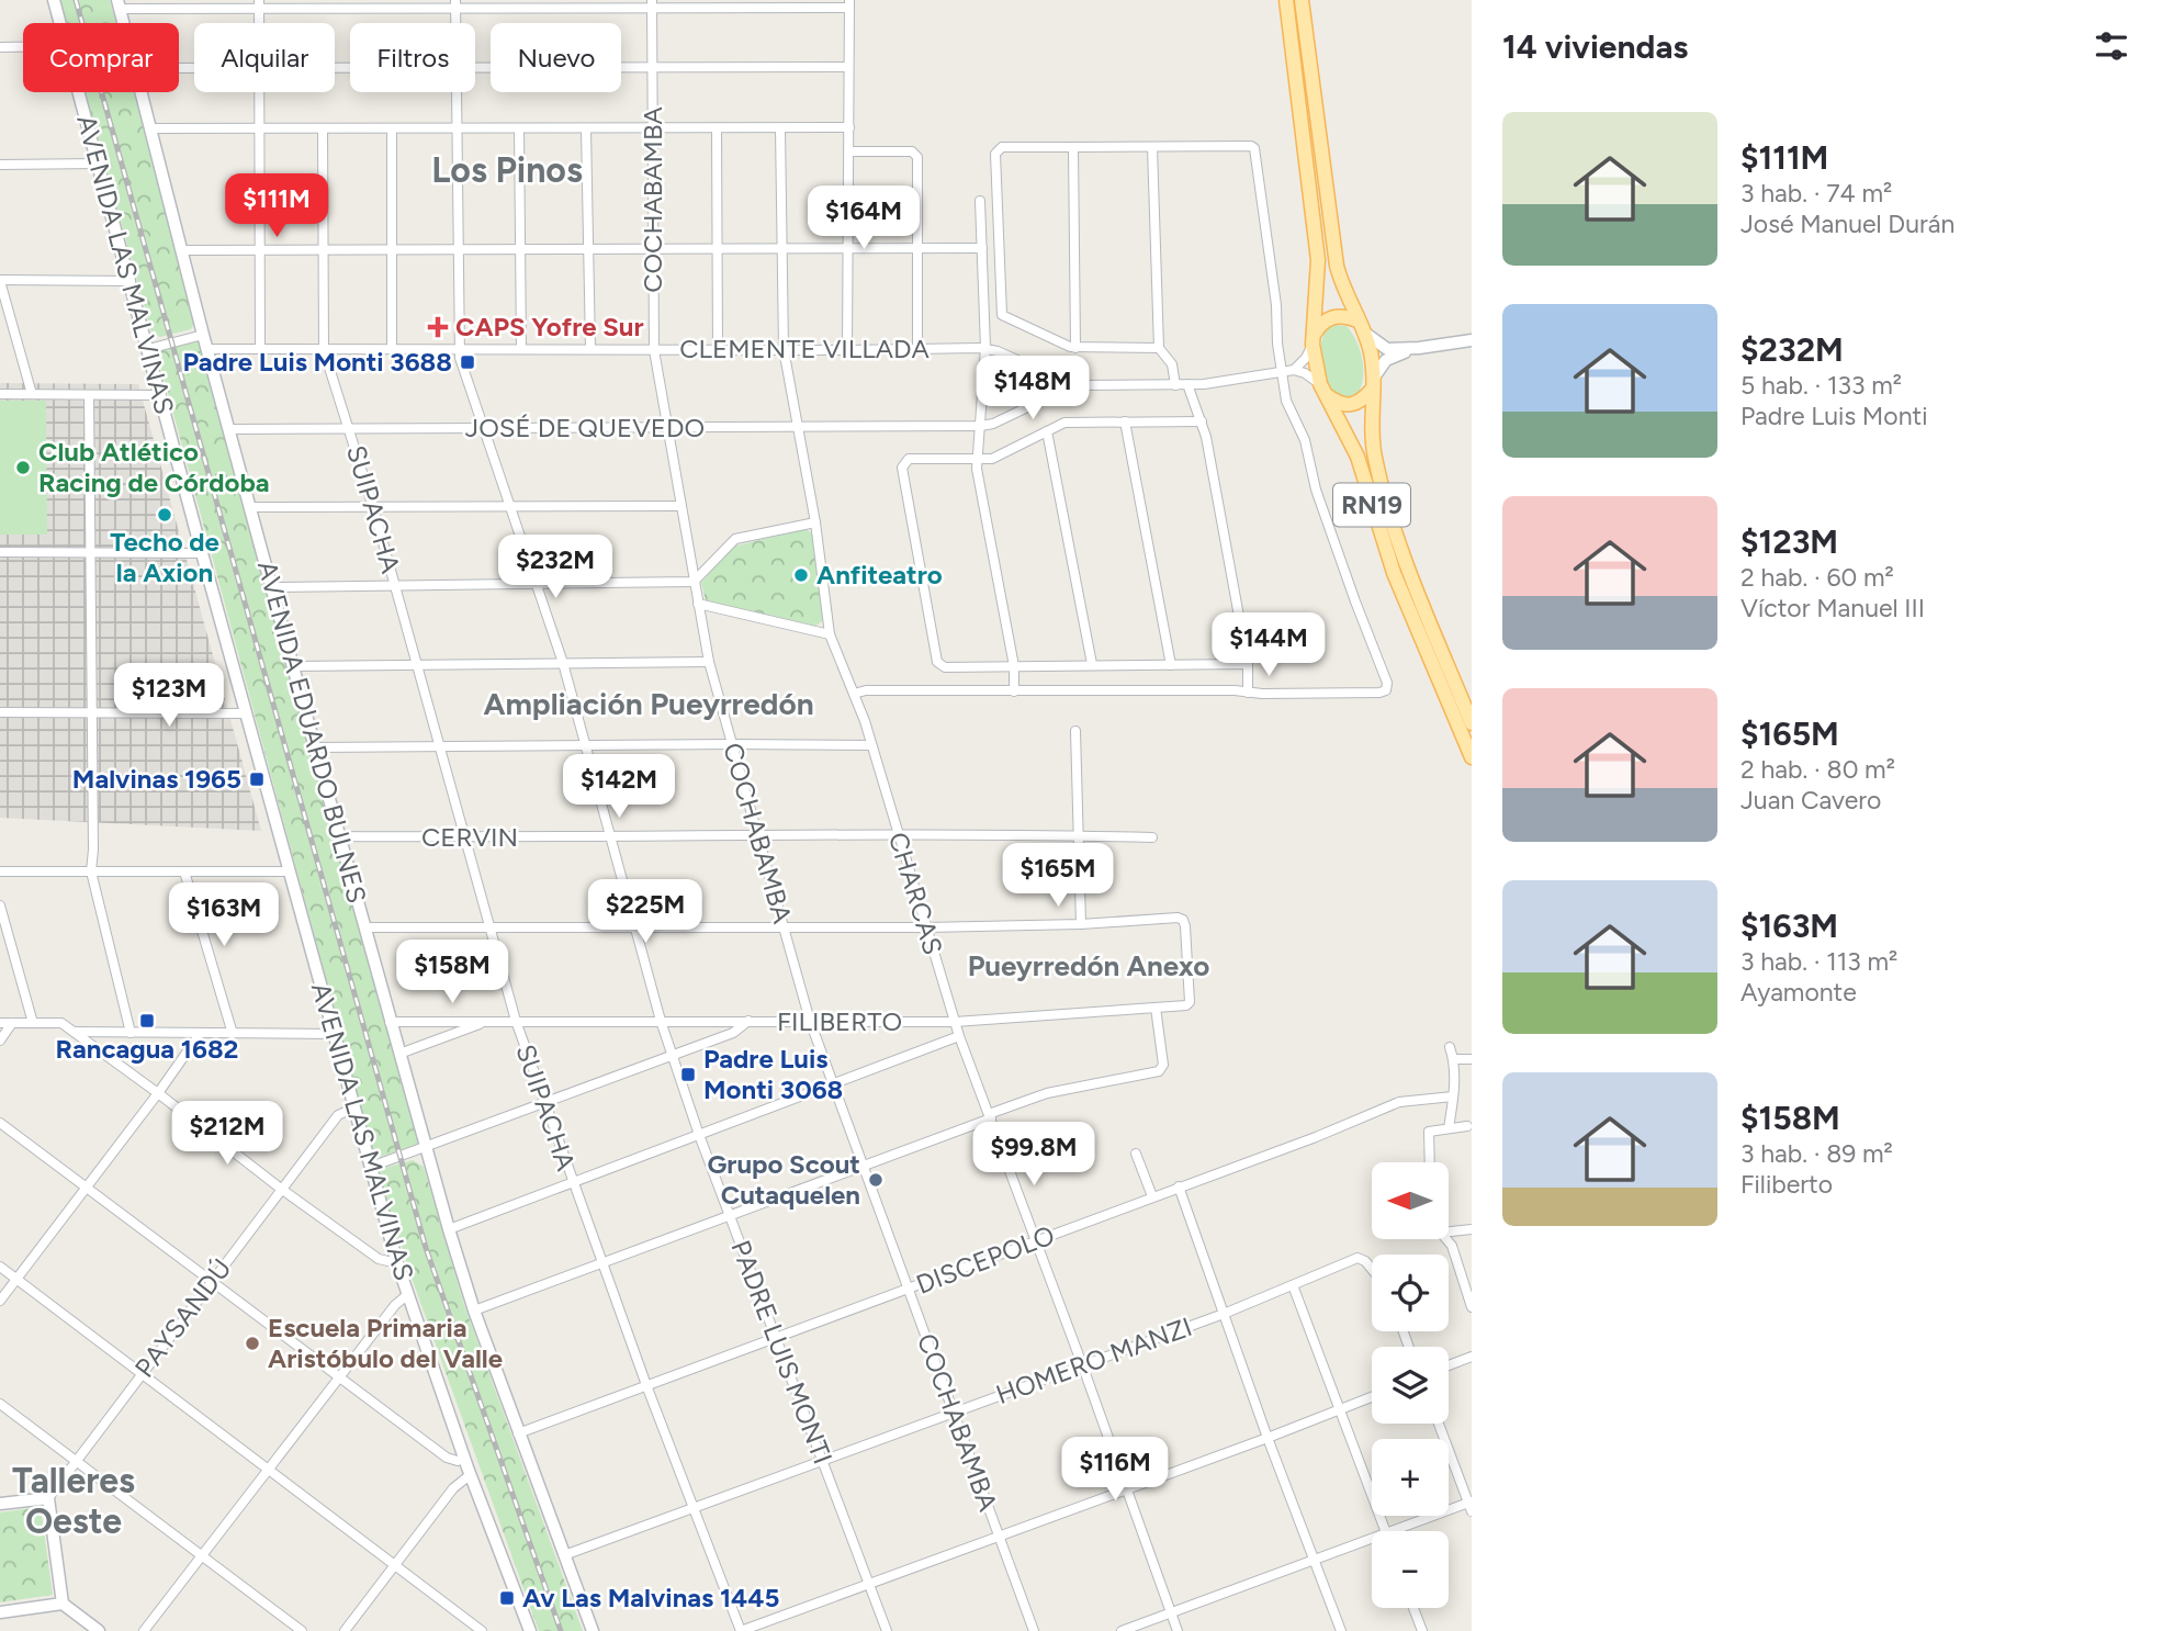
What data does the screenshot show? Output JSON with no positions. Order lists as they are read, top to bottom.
{
  "streets": {
    "main road": ["AVENIDA LAS MALVINAS", "RN19", "AVENIDA EDUARDO BULNES"],
    "street": [
      "COCHABAMBA",
      "CLEMENTE VILLADA",
      "JOSÉ DE QUEVEDO",
      "SUIPACHA",
      "CERVIN",
      "CHARCAS",
      "FILIBERTO",
      "DISCEPOLO",
      "PAYSANDÚ",
      "PADRE LUIS MONTI",
      "HOMERO MANZI"
    ]
  },
  "crossings": [
    ["COCHABAMBA", "CLEMENTE VILLADA"],
    ["COCHABAMBA", "JOSÉ DE QUEVEDO"],
    ["COCHABAMBA", "CERVIN"],
    ["COCHABAMBA", "FILIBERTO"],
    ["COCHABAMBA", "DISCEPOLO"],
    ["COCHABAMBA", "HOMERO MANZI"],
    ["AVENIDA LAS MALVINAS", "PAYSANDÚ"],
    ["CLEMENTE VILLADA", "SUIPACHA"],
    ["CLEMENTE VILLADA", "AVENIDA EDUARDO BULNES"],
    ["CLEMENTE VILLADA", "CHARCAS"],
    ["CLEMENTE VILLADA", "PADRE LUIS MONTI"],
    ["JOSÉ DE QUEVEDO", "SUIPACHA"],
    ["JOSÉ DE QUEVEDO", "AVENIDA EDUARDO BULNES"],
    ["JOSÉ DE QUEVEDO", "CHARCAS"],
    ["JOSÉ DE QUEVEDO", "PADRE LUIS MONTI"],
    ["SUIPACHA", "CERVIN"],
    ["SUIPACHA", "FILIBERTO"],
    ["SUIPACHA", "DISCEPOLO"],
    ["SUIPACHA", "HOMERO MANZI"],
    ["AVENIDA EDUARDO BULNES", "CERVIN"],
    ["AVENIDA EDUARDO BULNES", "FILIBERTO"],
    ["AVENIDA EDUARDO BULNES", "DISCEPOLO"],
    ["AVENIDA EDUARDO BULNES", "HOMERO MANZI"],
    ["CERVIN", "CHARCAS"],
    ["CERVIN", "PADRE LUIS MONTI"],
    ["CHARCAS", "FILIBERTO"],
    ["CHARCAS", "DISCEPOLO"],
    ["CHARCAS", "HOMERO MANZI"],
    ["FILIBERTO", "PADRE LUIS MONTI"],
    ["DISCEPOLO", "PADRE LUIS MONTI"],
    ["PADRE LUIS MONTI", "HOMERO MANZI"]
  ],
  "districts": [
    "Los Pinos",
    "Ampliación Pueyrredón",
    "Pueyrredón Anexo",
    "Talleres Oeste"
  ],
  "places": {
    "health": ["CAPS Yofre Sur"],
    "transit": [
      "Padre Luis Monti 3688",
      "Malvinas 1965",
      "Rancagua 1682",
      "Padre Luis Monti 3068",
      "Av Las Malvinas 1445"
    ],
    "other": [
      "Club Atlético Racing de Córdoba",
      "Techo de la Axion",
      "Anfiteatro",
      "Grupo Scout Cutaquelen",
      "Escuela Primaria Aristóbulo del Valle"
    ]
  },
  "north": "left",
  "page": {
    "heading": "14 viviendas",
    "chip": [
      "Comprar",
      "Alquilar",
      "Filtros",
      "Nuevo"
    ],
    "list": [
      {
        "name": "$111M",
        "note": "3 hab. · 74 m² · José Manuel Durán"
      },
      {
        "name": "$232M",
        "note": "5 hab. · 133 m² · Padre Luis Monti"
      },
      {
        "name": "$123M",
        "note": "2 hab. · 60 m² · Víctor Manuel III"
      },
      {
        "name": "$165M",
        "note": "2 hab. · 80 m² · Juan Cavero"
      },
      {
        "name": "$163M",
        "note": "3 hab. · 113 m² · Ayamonte"
      },
      {
        "name": "$158M",
        "note": "3 hab. · 89 m² · Filiberto"
      }
    ],
    "price": [
      "$111M",
      "$164M",
      "$148M",
      "$232M",
      "$144M",
      "$123M",
      "$142M",
      "$165M",
      "$225M",
      "$163M",
      "$158M",
      "$212M",
      "$99.8M",
      "$116M"
    ],
    "map_buttons": ["+", "−"]
  }
}
